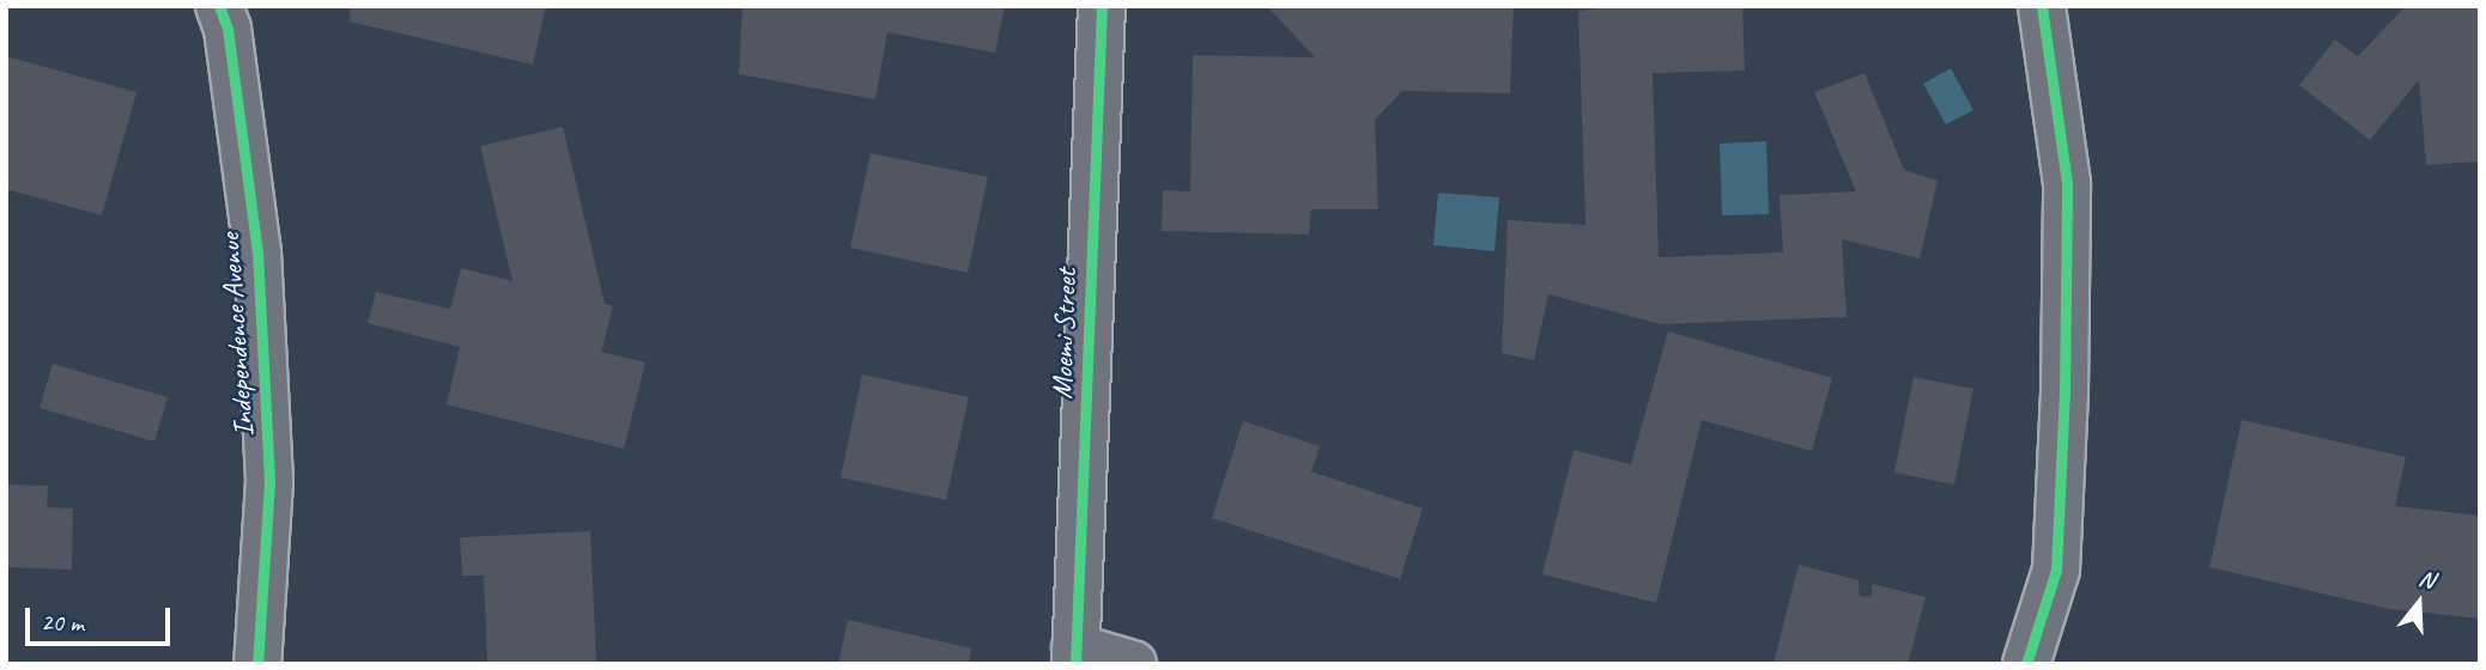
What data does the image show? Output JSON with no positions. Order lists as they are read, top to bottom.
{
  "streets": {
    "street": ["Moemi Street", "Independence Avenue"]
  },
  "scale_bar": "20 m",
  "north": "top"
}
